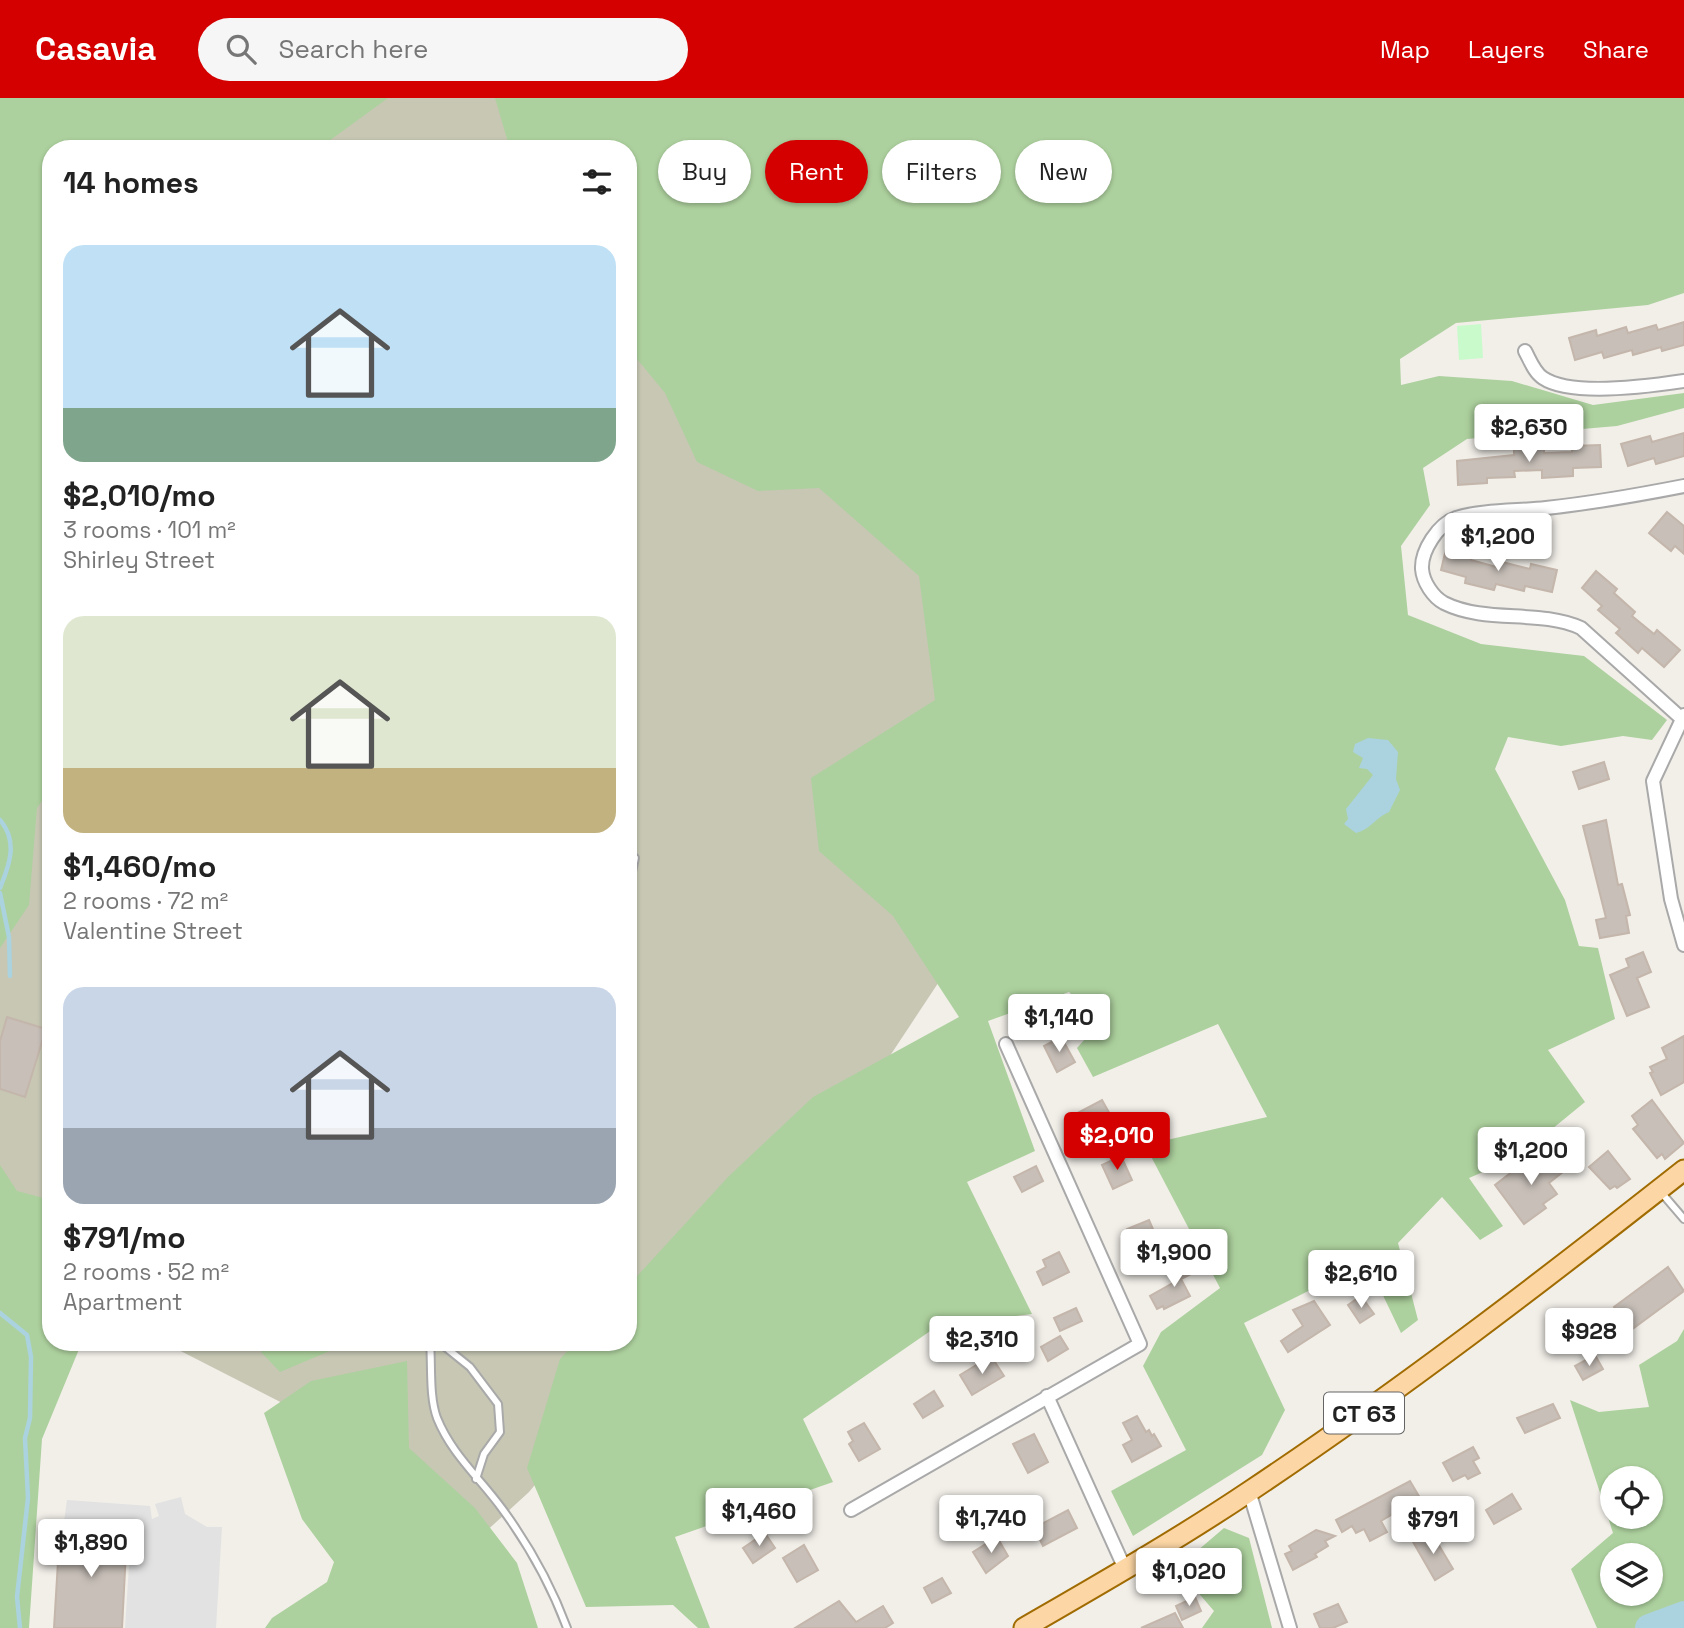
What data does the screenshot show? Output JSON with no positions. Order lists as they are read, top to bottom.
{
  "streets": {
    "main road": ["CT 63"]
  },
  "page": {
    "header": "Casavia",
    "search": "Search here",
    "nav": ["Map", "Layers", "Share"],
    "chip": [
      "Buy",
      "Rent",
      "Filters",
      "New"
    ],
    "heading": "14 homes",
    "list": [
      {
        "name": "$2,010/mo",
        "note": "3 rooms · 101 m² · Shirley Street"
      },
      {
        "name": "$1,460/mo",
        "note": "2 rooms · 72 m² · Valentine Street"
      },
      {
        "name": "$791/mo",
        "note": "2 rooms · 52 m² · Apartment"
      }
    ],
    "price": [
      "$2,630",
      "$1,200",
      "$1,140",
      "$2,010",
      "$1,200",
      "$1,900",
      "$2,610",
      "$928",
      "$2,310",
      "$1,460",
      "$1,740",
      "$791",
      "$1,890",
      "$1,020"
    ]
  }
}
